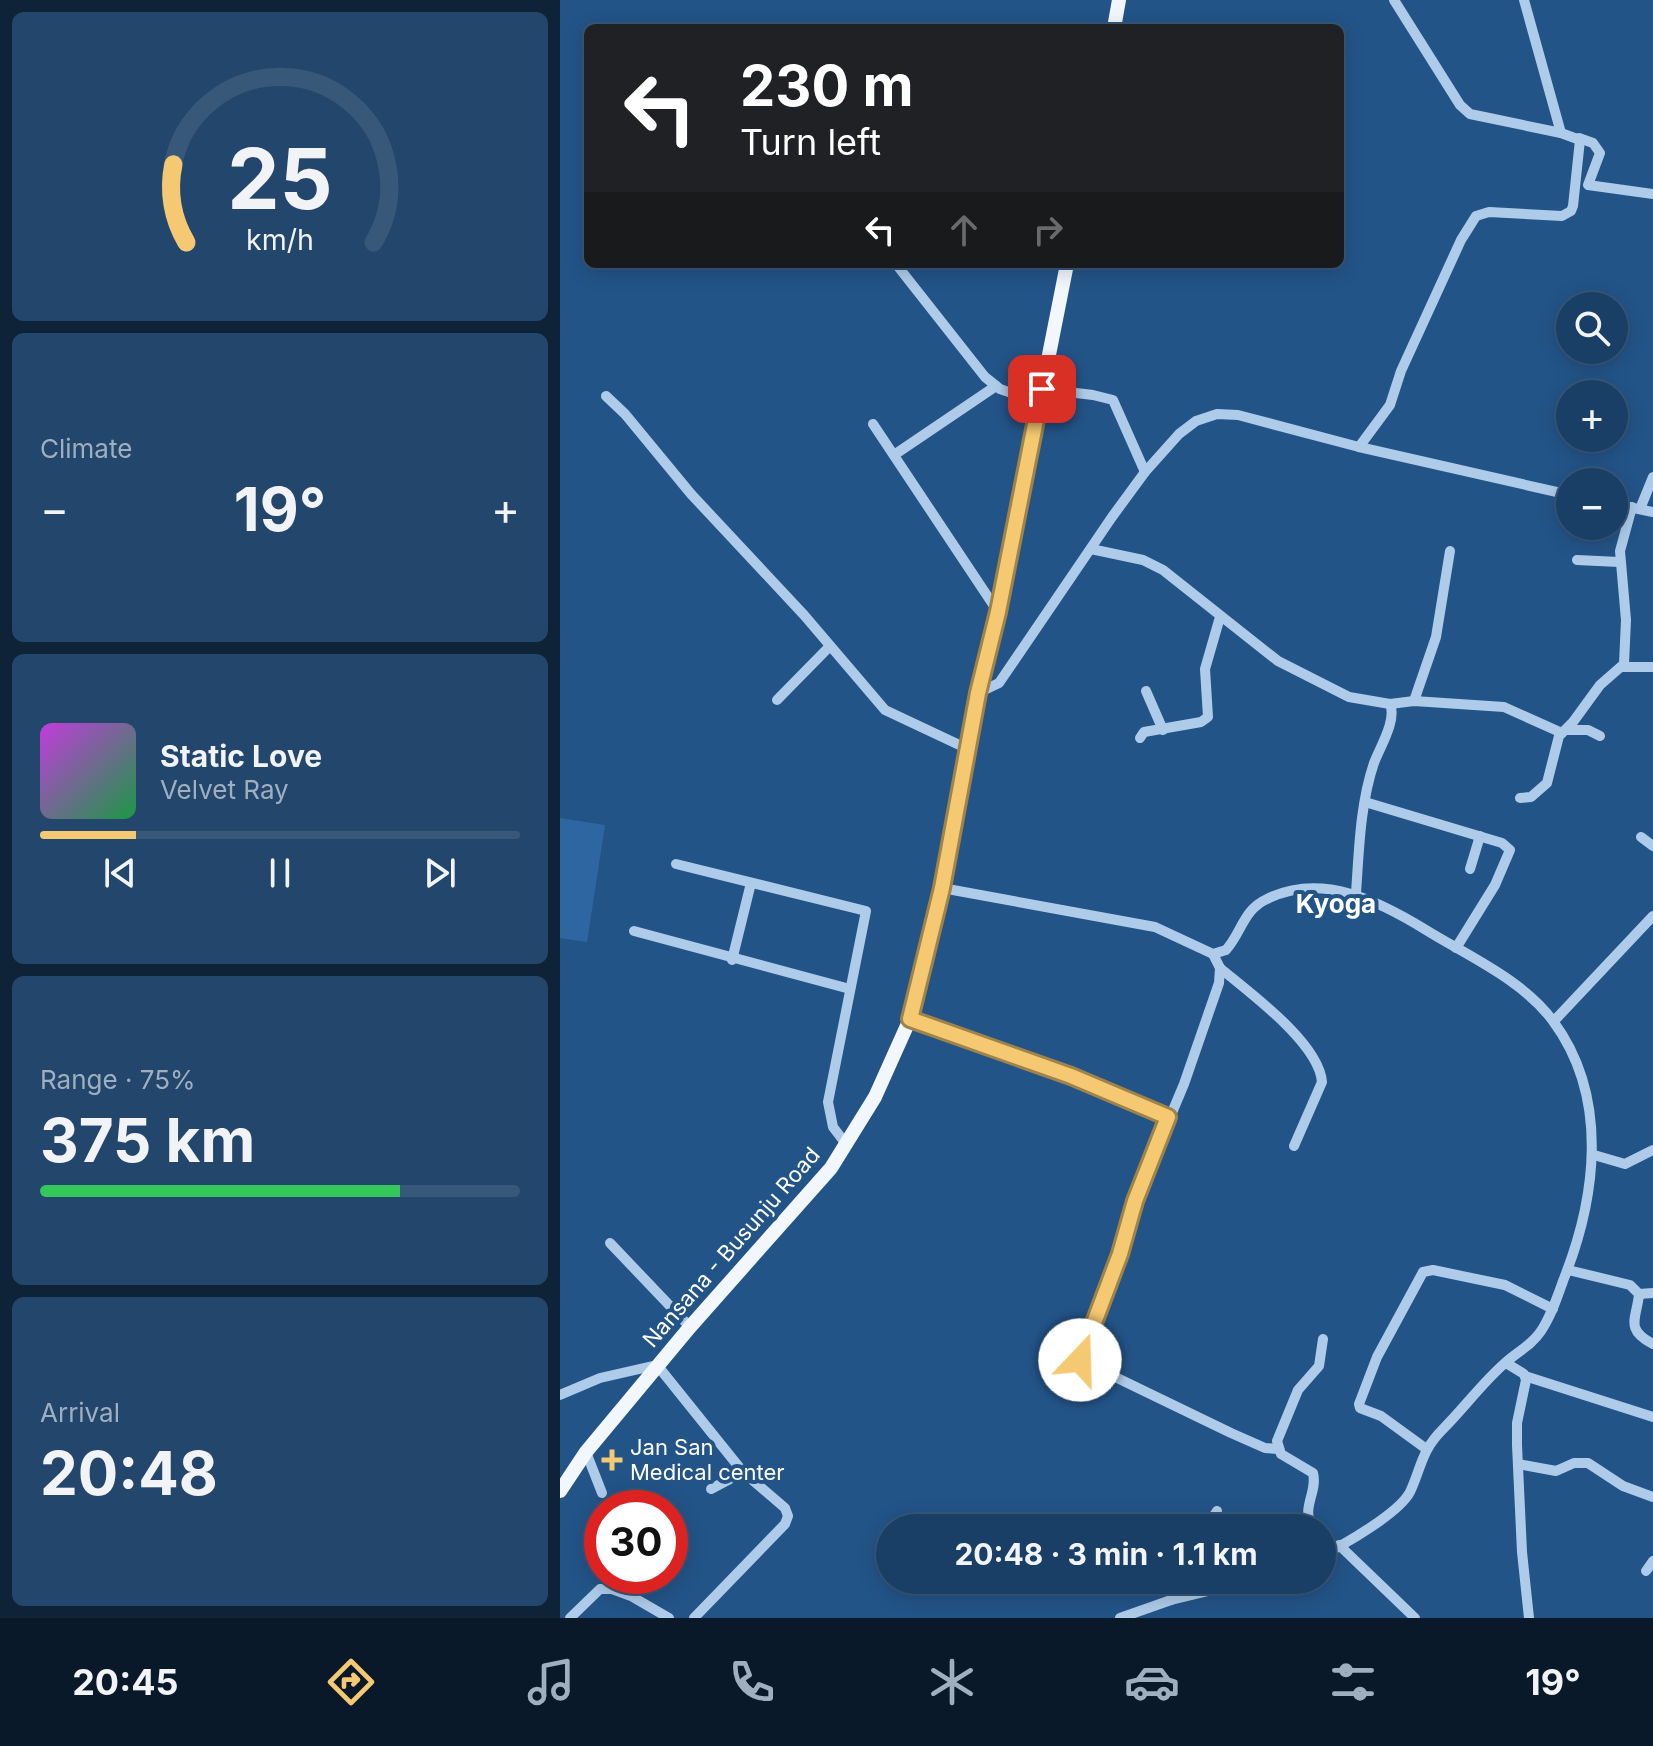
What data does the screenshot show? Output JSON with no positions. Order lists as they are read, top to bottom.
{
  "streets": {
    "main road": ["Nansana - Busunju Road"]
  },
  "districts": ["Kyoga"],
  "places": {
    "health": ["Jan San Medical center"]
  },
  "page": {
    "turn": ["230 m", "Turn left"],
    "map_buttons": ["+", "−"],
    "tile": [
      "Climate",
      ["Range · 75%", "375 km"],
      ["Arrival", "20:48"]
    ],
    "heat": ["−", "19°", "+"],
    "song": ["Static Love", "Velvet Ray"],
    "limit": "30",
    "trip": "20:48 · 3 min · 1.1 km",
    "tabs": ["20:45", "19°"],
    "gauge": ["25", "km/h"]
  }
}
